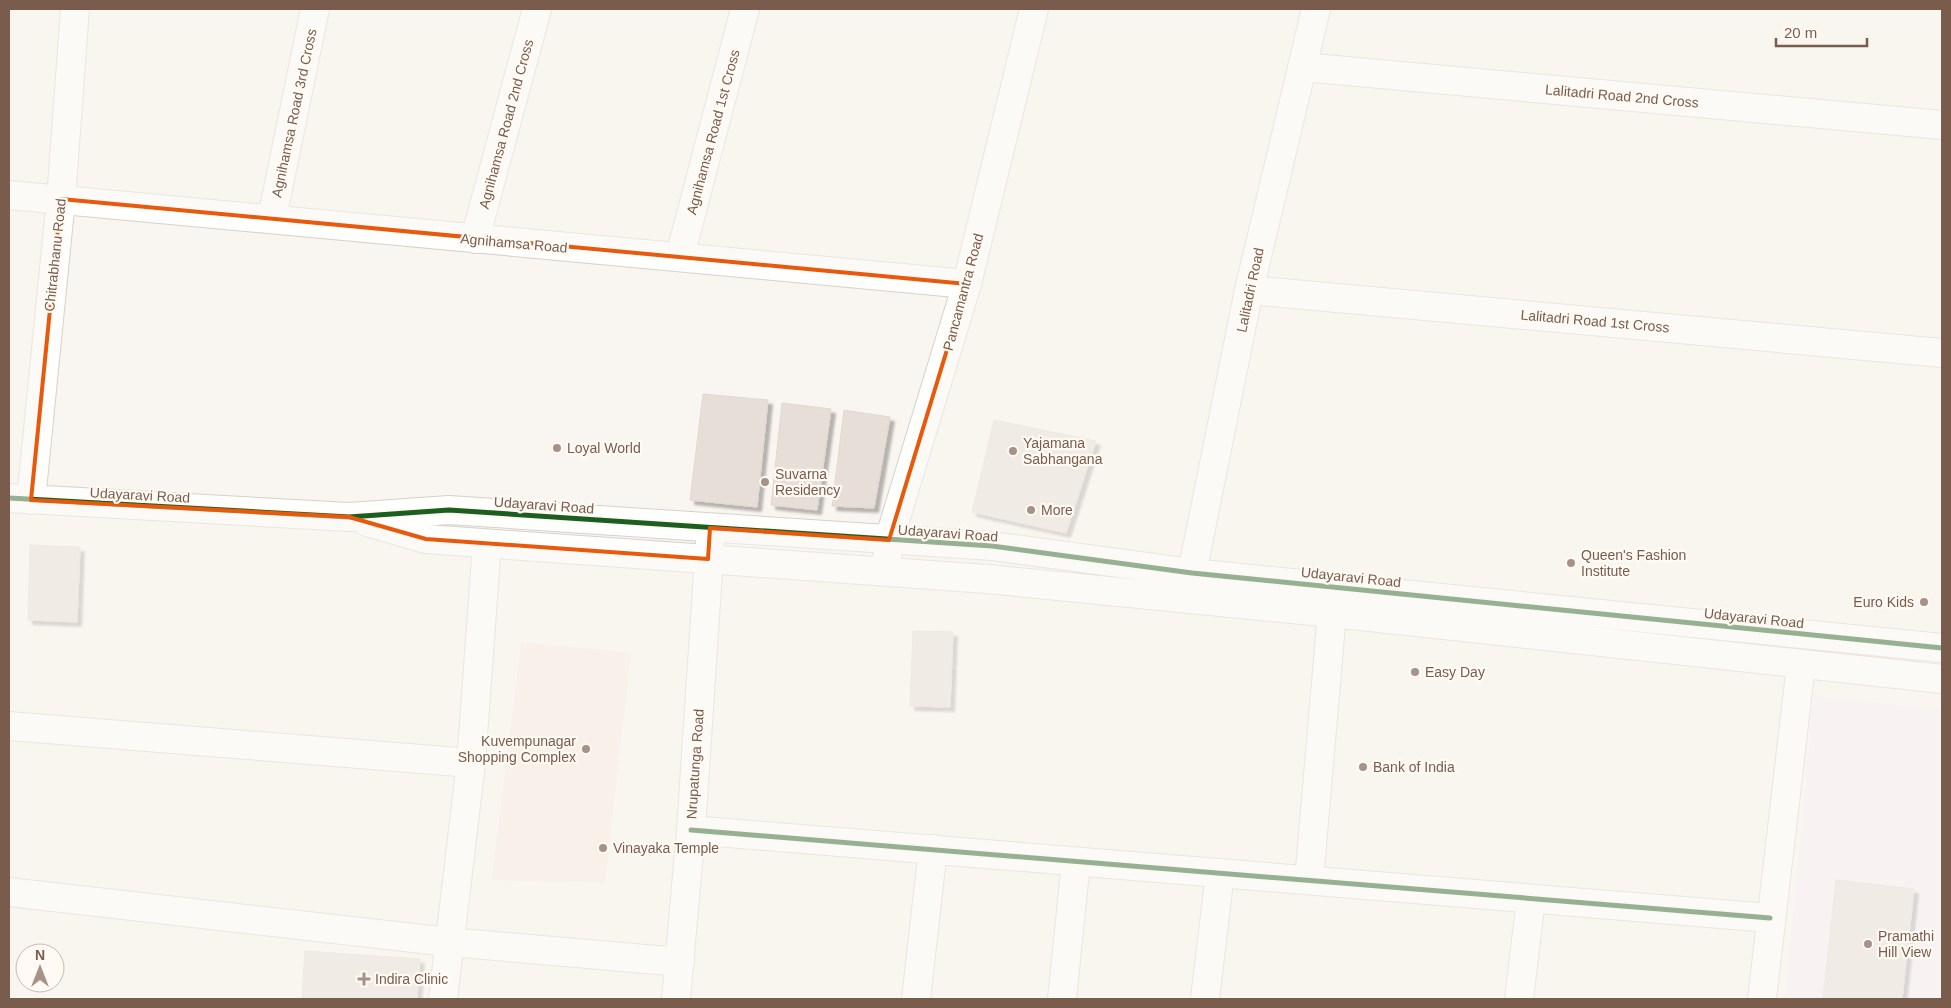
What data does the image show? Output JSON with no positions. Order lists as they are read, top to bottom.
{
  "streets": {
    "street": [
      "Lalitadri Road 2nd Cross",
      "Agnihamsa Road 3rd Cross",
      "Agnihamsa Road 2nd Cross",
      "Agnihamsa Road 1st Cross",
      "Agnihamsa Road",
      "Chitrabhanu Road",
      "Lalitadri Road",
      "Pancamantra Road",
      "Lalitadri Road 1st Cross",
      "Udayaravi Road",
      "Nrupatunga Road"
    ]
  },
  "crossings": [
    ["Lalitadri Road 2nd Cross", "Lalitadri Road"],
    ["Agnihamsa Road 3rd Cross", "Agnihamsa Road"],
    ["Agnihamsa Road 2nd Cross", "Agnihamsa Road"],
    ["Agnihamsa Road 1st Cross", "Agnihamsa Road"],
    ["Agnihamsa Road", "Chitrabhanu Road"],
    ["Agnihamsa Road", "Pancamantra Road"],
    ["Chitrabhanu Road", "Udayaravi Road"],
    ["Lalitadri Road", "Lalitadri Road 1st Cross"],
    ["Lalitadri Road", "Udayaravi Road"],
    ["Pancamantra Road", "Udayaravi Road"],
    ["Udayaravi Road", "Nrupatunga Road"]
  ],
  "places": {
    "other": [
      "Loyal World",
      "Yajamana Sabhangana",
      "Suvarna Residency",
      "More",
      "Queen's Fashion Institute",
      "Euro Kids",
      "Easy Day",
      "Kuvempunagar Shopping Complex",
      "Bank of India",
      "Vinayaka Temple",
      "Pramathi Hill View"
    ],
    "health": ["Indira Clinic"]
  },
  "scale_bar": "20 m",
  "north": "top"
}
